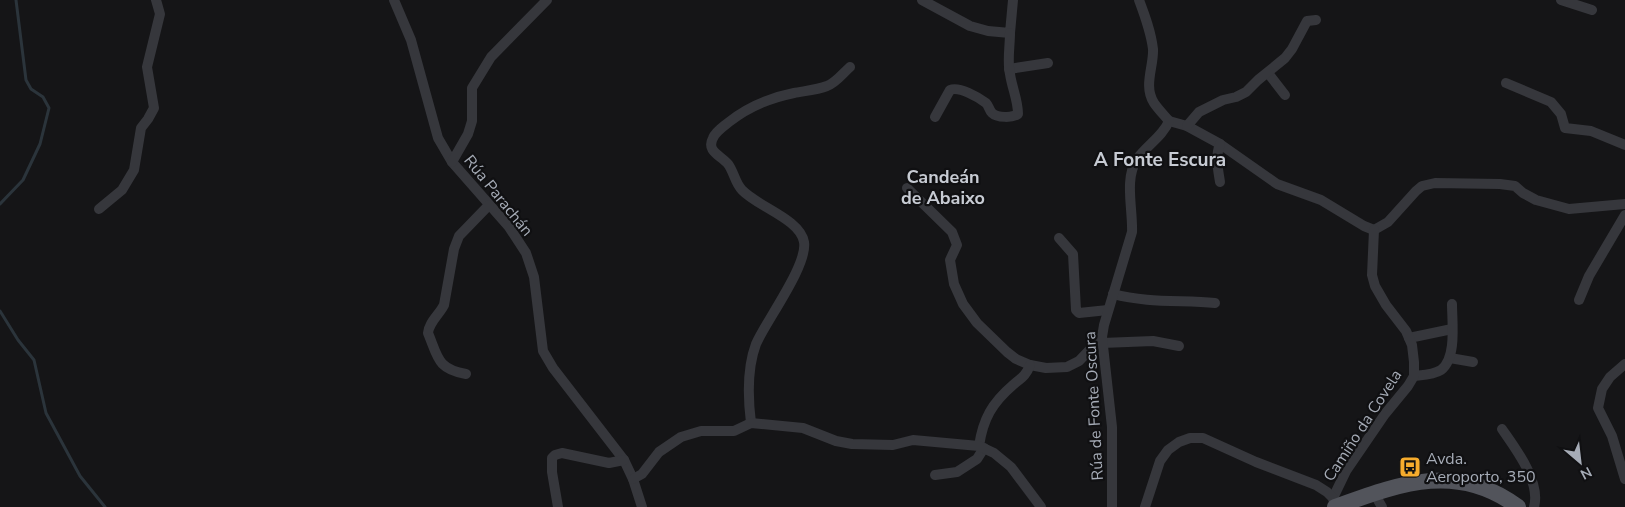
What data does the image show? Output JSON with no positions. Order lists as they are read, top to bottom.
{
  "streets": {
    "street": ["Rúa Parachán", "Rúa de Fonte Oscura", "Camiño da Covela"]
  },
  "districts": ["A Fonte Escura", "Candeán de Abaixo"],
  "places": {
    "bus stop": ["Avda. Aeroporto, 350"]
  },
  "north": "bottom right"
}
